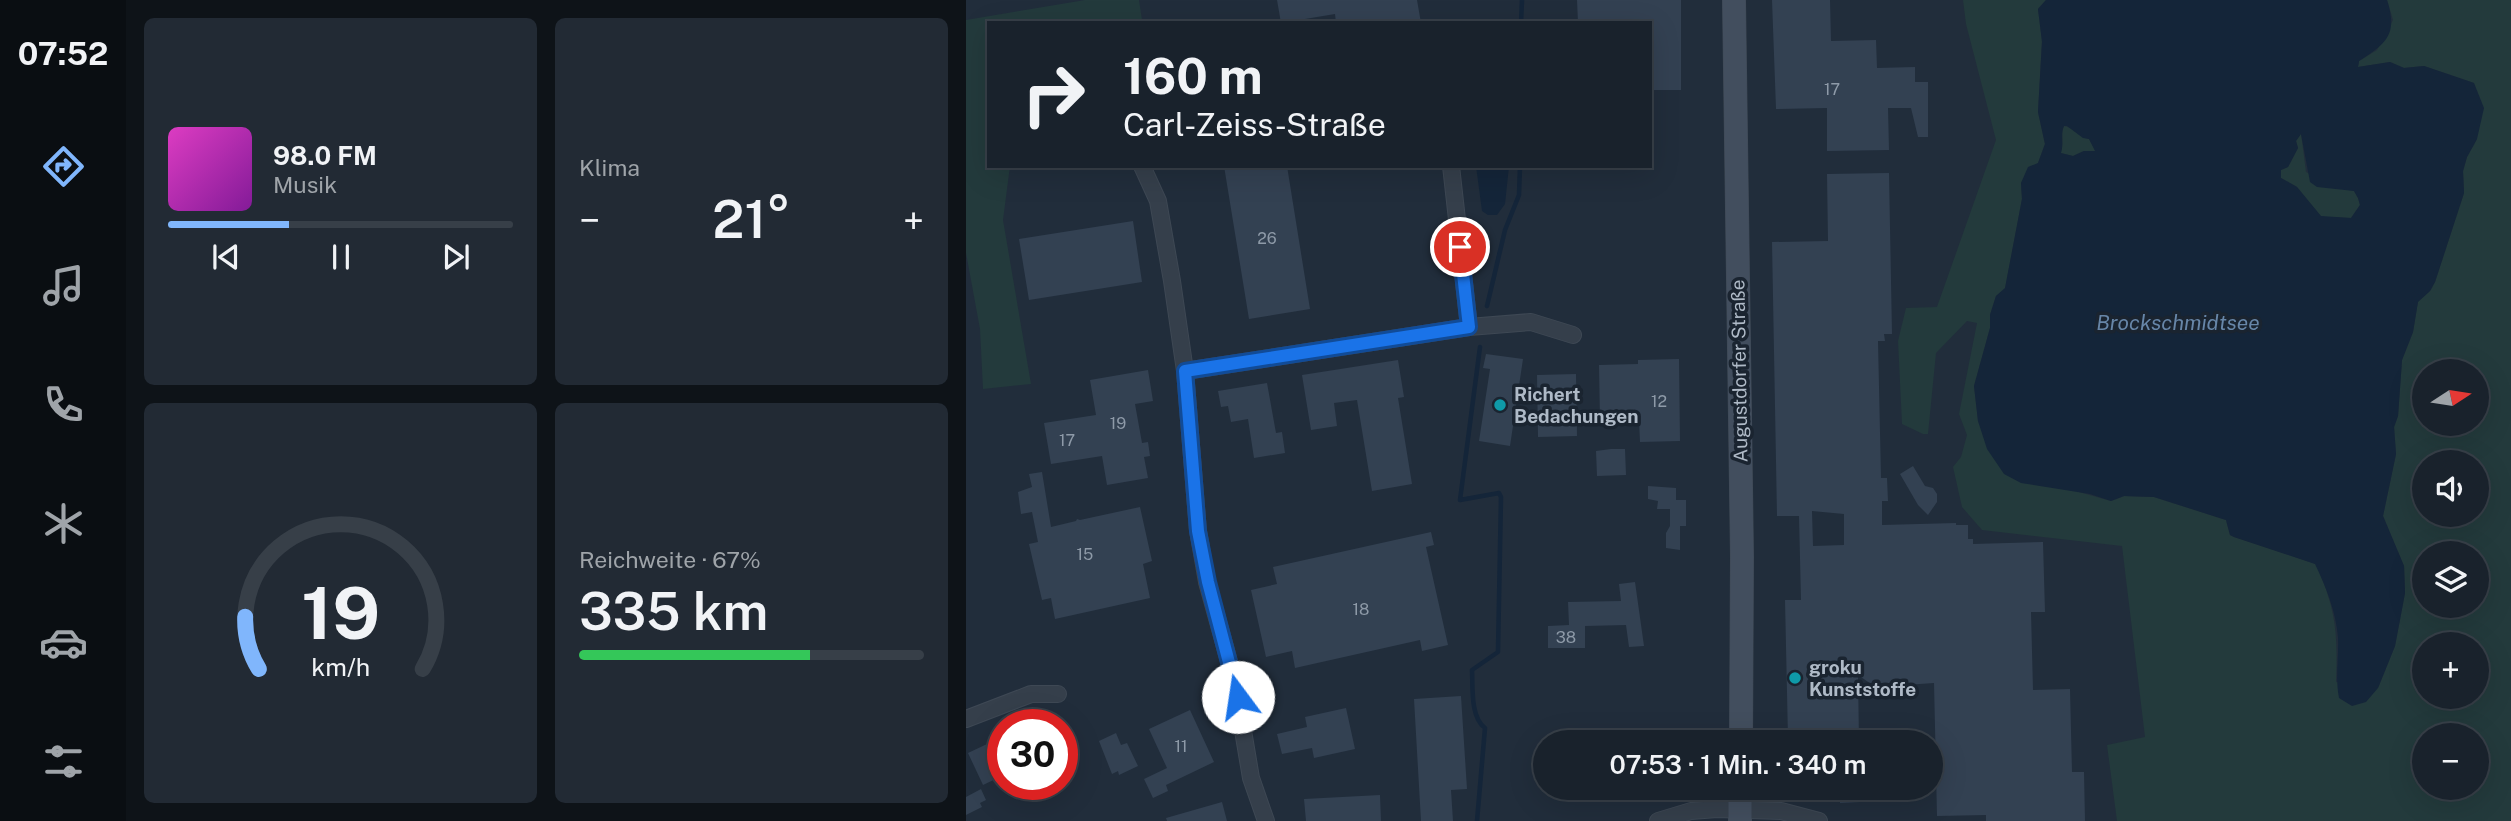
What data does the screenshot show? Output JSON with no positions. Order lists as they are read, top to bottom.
{
  "streets": {
    "main road": ["Augustdorfer Straße"]
  },
  "water": ["Brockschmidtsee"],
  "places": ["Richert Bedachungen", "groku Kunststoffe"],
  "house_numbers": [
    "17",
    "26",
    "12",
    "19",
    "17",
    "15",
    "18",
    "38",
    "11"
  ],
  "north": "right",
  "page": {
    "tabs": "07:52",
    "tile": [
      "Klima",
      ["Reichweite · 67%", "335 km"]
    ],
    "turn": ["160 m", "Carl-Zeiss-Straße"],
    "song": ["98.0 FM", "Musik"],
    "heat": ["−", "21°", "+"],
    "map_buttons": ["+", "−"],
    "limit": "30",
    "trip": "07:53 · 1 Min. · 340 m",
    "gauge": ["19", "km/h"]
  }
}
